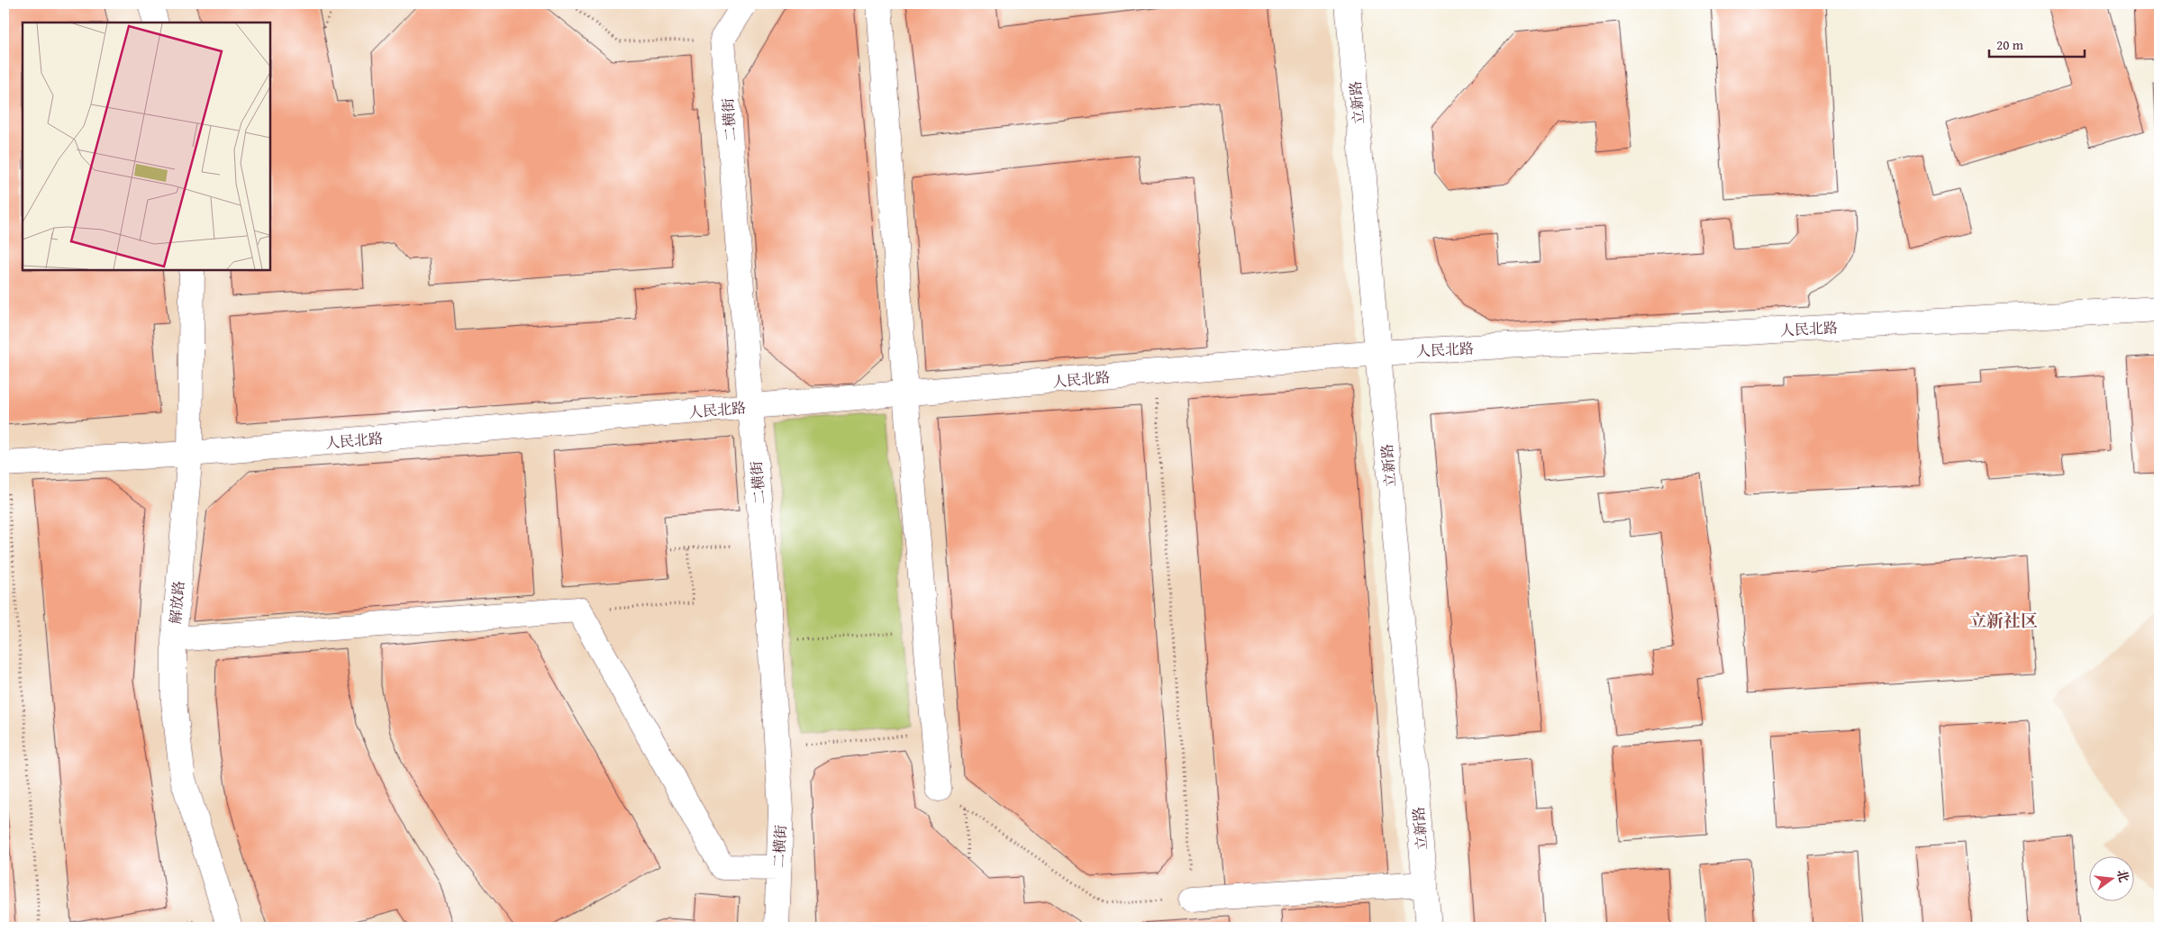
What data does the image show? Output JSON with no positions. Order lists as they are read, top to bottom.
{
  "streets": {
    "street": [
      "立新路",
      "二横街",
      "人民北路",
      "解放路"
    ]
  },
  "crossings": [
    ["立新路", "人民北路"],
    ["二横街", "人民北路"],
    ["人民北路", "解放路"]
  ],
  "districts": ["立新社区"],
  "scale_bar": "20 m",
  "north": "right"
}
